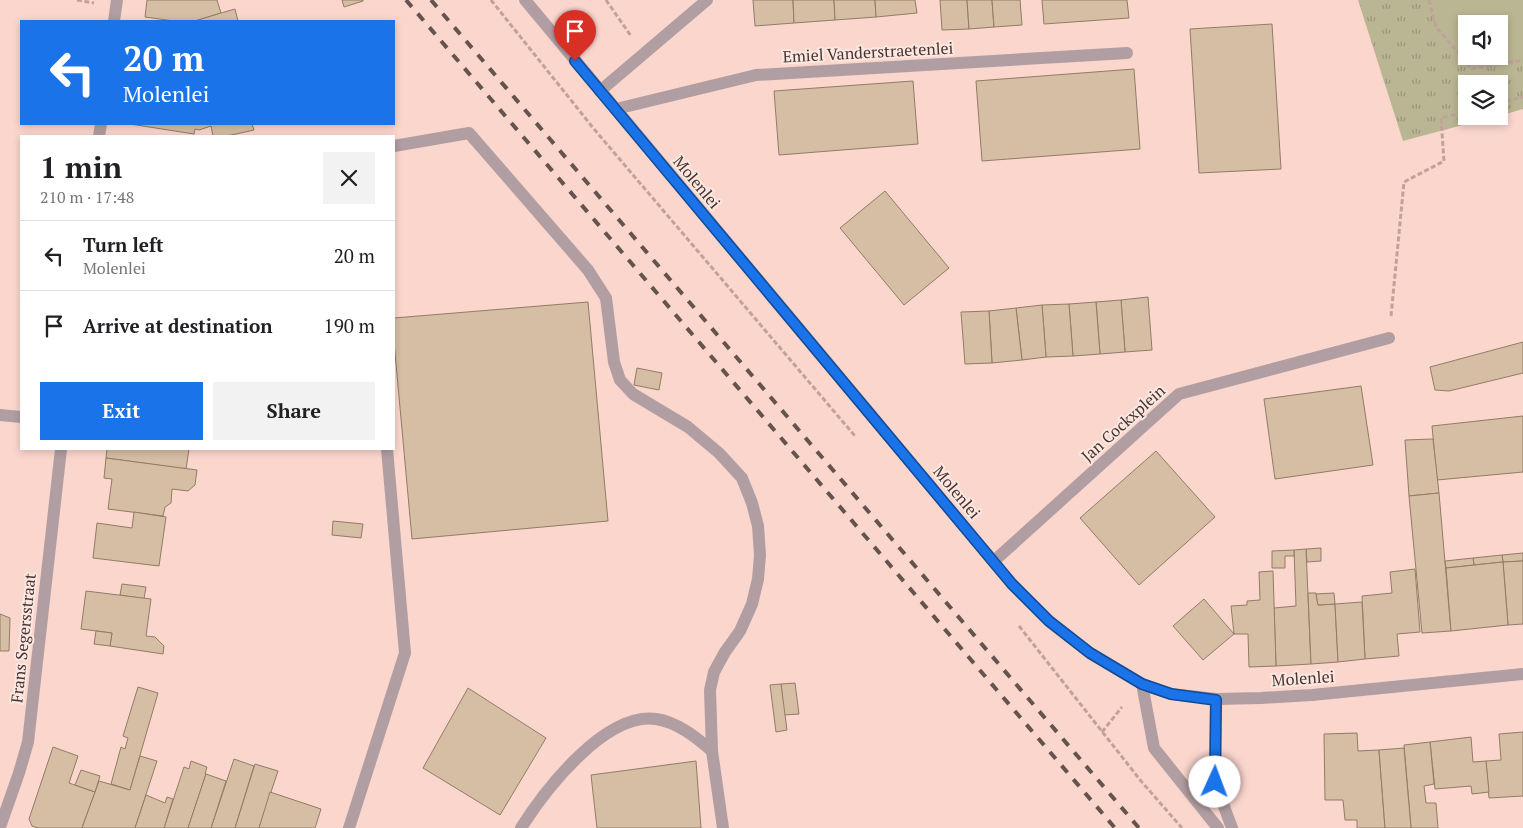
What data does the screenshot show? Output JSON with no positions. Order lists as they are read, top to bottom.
{
  "streets": {
    "street": [
      "Emiel Vanderstraetenlei",
      "Molenlei",
      "Jan Cockxplein",
      "Frans Segersstraat"
    ]
  },
  "crossings": [
    ["Emiel Vanderstraetenlei", "Molenlei"],
    ["Molenlei", "Jan Cockxplein"]
  ],
  "page": {
    "turn": ["20 m", "Molenlei"],
    "heading": ["1 min", "210 m · 17:48"],
    "list": [
      {
        "name": "Turn left",
        "note": "Molenlei",
        "value": "20 m"
      },
      {
        "name": "Arrive at destination",
        "value": "190 m"
      }
    ],
    "buttons": ["Exit", "Share"]
  }
}
